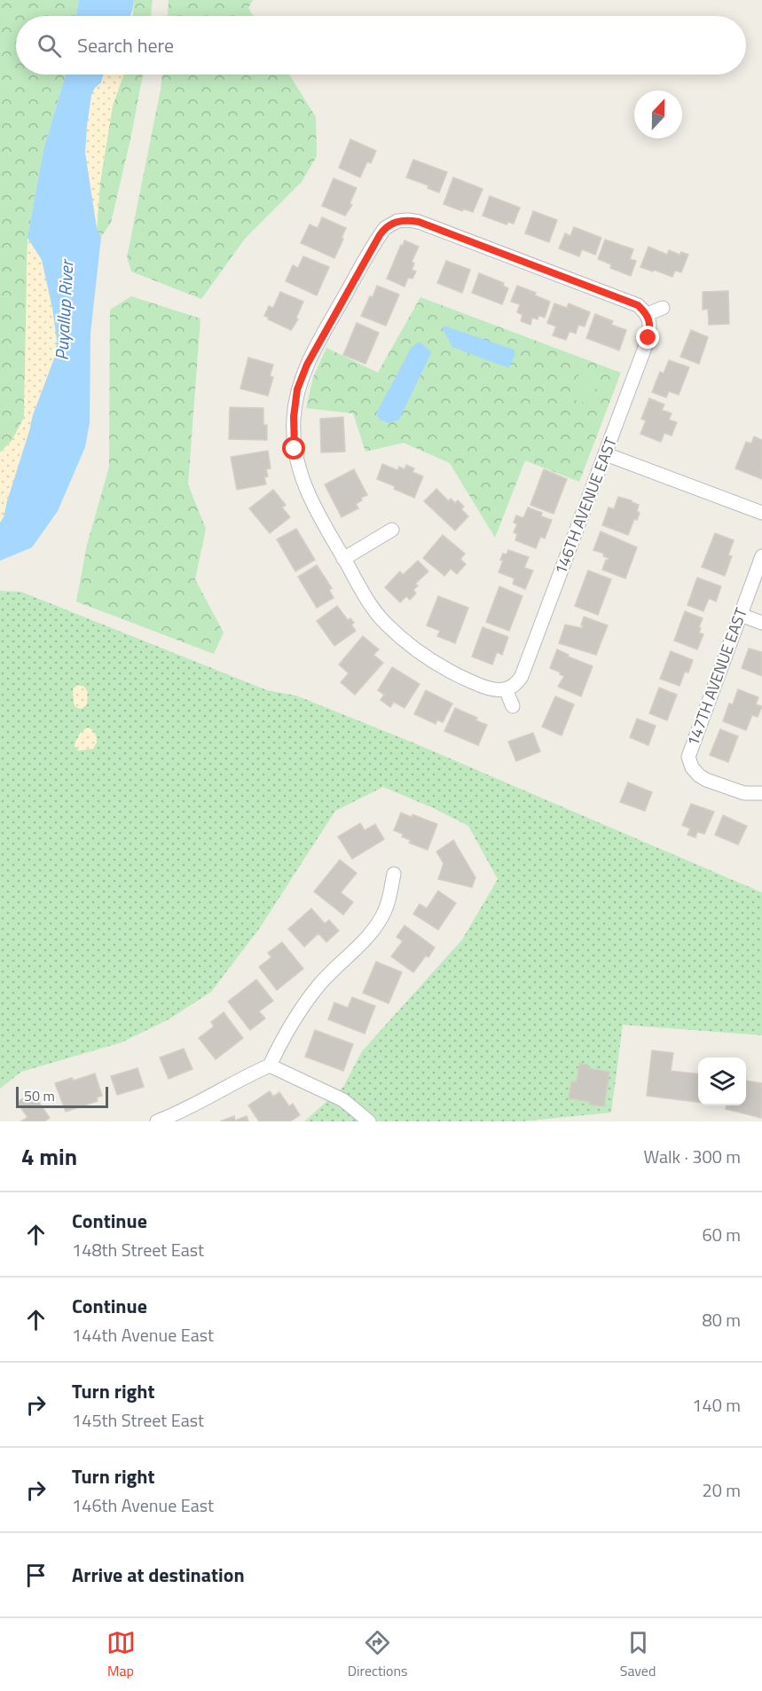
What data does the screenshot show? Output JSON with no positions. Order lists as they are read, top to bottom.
{
  "streets": {
    "street": ["146TH AVENUE EAST", "147TH AVENUE EAST"]
  },
  "water": ["Puyallup River"],
  "scale_bar": "50 m",
  "north": "top",
  "page": {
    "search": "Search here",
    "scale": "50 m",
    "heading": ["4 min", "Walk · 300 m"],
    "list": [
      ["Continue", "148th Street East", "60 m"],
      ["Continue", "144th Avenue East", "80 m"],
      ["Turn right", "145th Street East", "140 m"],
      ["Turn right", "146th Avenue East", "20 m"],
      "Arrive at destination"
    ],
    "nav": ["Map", "Directions", "Saved"]
  }
}
